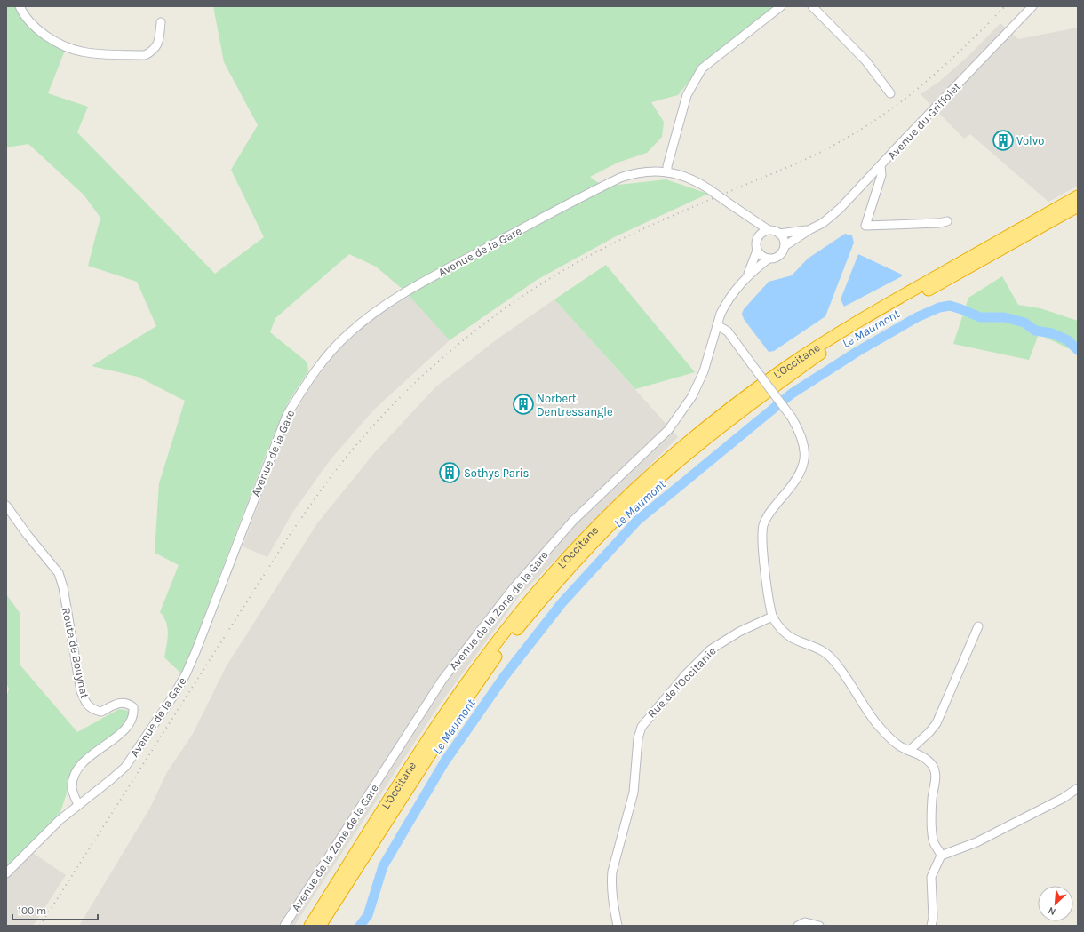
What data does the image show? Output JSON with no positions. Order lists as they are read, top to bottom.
{
  "streets": {
    "highway": ["L'Occitane"],
    "street": [
      "Avenue du Griffolet",
      "Avenue de la Gare",
      "Avenue de la Zone de la Gare",
      "Route de Bouynat",
      "Rue de l'Occitanie"
    ]
  },
  "crossings": [
    ["Avenue du Griffolet", "Avenue de la Gare"],
    ["Avenue du Griffolet", "Avenue de la Zone de la Gare"],
    ["Avenue de la Gare", "Avenue de la Zone de la Gare"],
    ["Avenue de la Gare", "Route de Bouynat"]
  ],
  "water": ["Le Maumont"],
  "places": {
    "building": ["Volvo", "Norbert Dentressangle", "Sothys Paris"]
  },
  "scale_bar": "100 m",
  "north": "bottom left"
}
